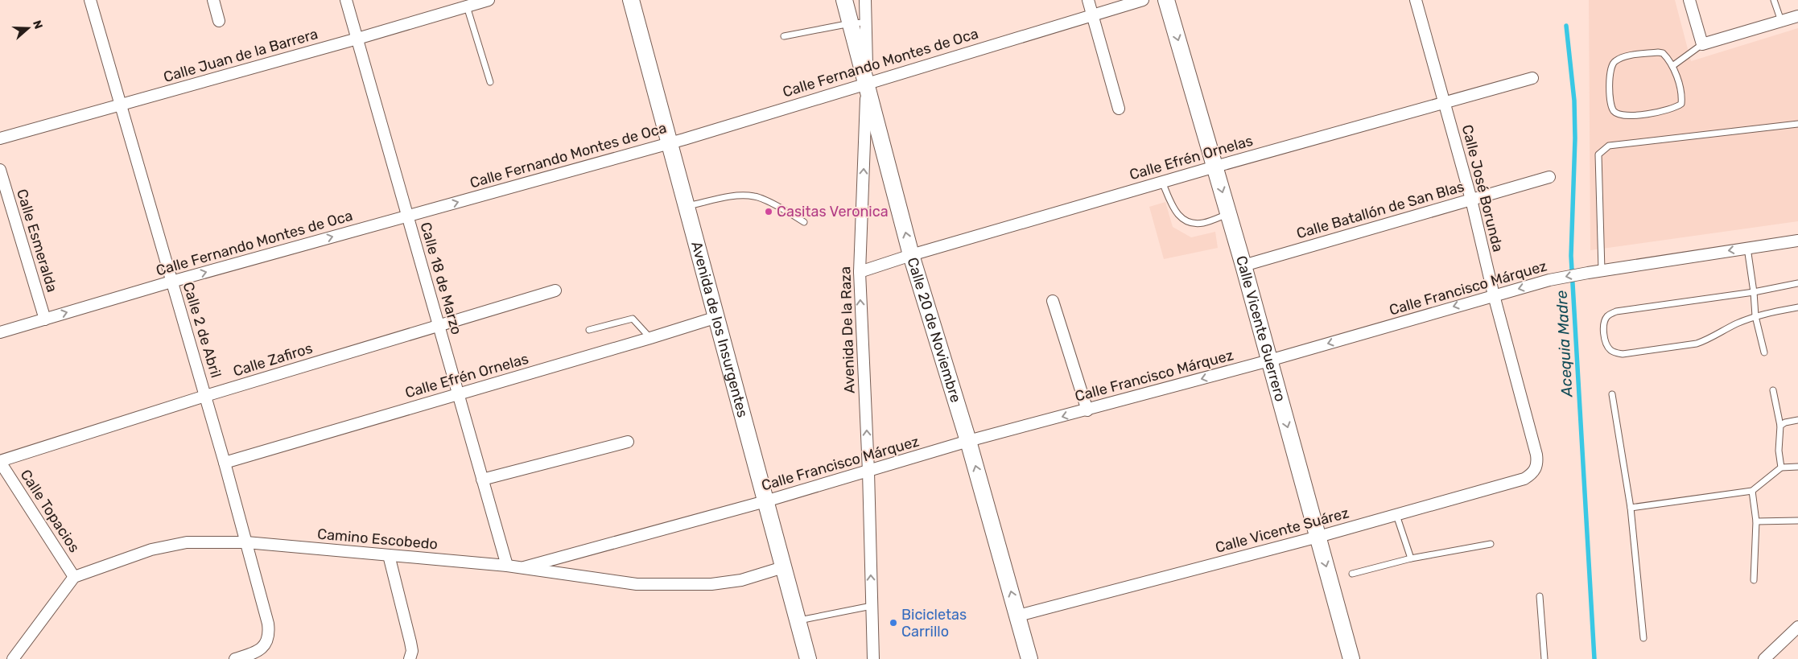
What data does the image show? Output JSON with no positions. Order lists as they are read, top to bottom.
{
  "streets": {
    "main road": ["Avenida de los Insurgentes", "Calle Vicente Guerrero", "Calle 20 de Noviembre"],
    "street": [
      "Calle Juan de la Barrera",
      "Calle Fernando Montes de Oca",
      "Calle Efrén Ornelas",
      "Calle José Borunda",
      "Calle Batallón de San Blas",
      "Calle Esmeralda",
      "Calle 18 de Marzo",
      "Calle Francisco Márquez",
      "Calle 2 de Abril",
      "Avenida De la Raza",
      "Calle Zafiros",
      "Calle Topacios",
      "Calle Vicente Suárez",
      "Camino Escobedo"
    ]
  },
  "crossings": [
    ["Calle Juan de la Barrera", "Calle 18 de Marzo"],
    ["Calle Juan de la Barrera", "Calle 2 de Abril"],
    ["Calle Fernando Montes de Oca", "Calle Esmeralda"],
    ["Calle Fernando Montes de Oca", "Calle 18 de Marzo"],
    ["Calle Fernando Montes de Oca", "Avenida de los Insurgentes"],
    ["Calle Fernando Montes de Oca", "Calle 2 de Abril"],
    ["Calle Fernando Montes de Oca", "Avenida De la Raza"],
    ["Calle Fernando Montes de Oca", "Calle 20 de Noviembre"],
    ["Calle Efrén Ornelas", "Calle José Borunda"],
    ["Calle Efrén Ornelas", "Calle 18 de Marzo"],
    ["Calle Efrén Ornelas", "Avenida de los Insurgentes"],
    ["Calle Efrén Ornelas", "Calle Vicente Guerrero"],
    ["Calle Efrén Ornelas", "Calle 2 de Abril"],
    ["Calle Efrén Ornelas", "Avenida De la Raza"],
    ["Calle Efrén Ornelas", "Calle 20 de Noviembre"],
    ["Calle José Borunda", "Calle Batallón de San Blas"],
    ["Calle José Borunda", "Calle Francisco Márquez"],
    ["Calle José Borunda", "Calle Vicente Suárez"],
    ["Calle Batallón de San Blas", "Calle Vicente Guerrero"],
    ["Calle 18 de Marzo", "Calle Zafiros"],
    ["Calle 18 de Marzo", "Camino Escobedo"],
    ["Calle Francisco Márquez", "Avenida de los Insurgentes"],
    ["Calle Francisco Márquez", "Calle Vicente Guerrero"],
    ["Calle Francisco Márquez", "Avenida De la Raza"],
    ["Calle Francisco Márquez", "Calle 20 de Noviembre"],
    ["Calle Francisco Márquez", "Camino Escobedo"],
    ["Avenida de los Insurgentes", "Camino Escobedo"],
    ["Calle Vicente Guerrero", "Calle Vicente Suárez"],
    ["Calle 2 de Abril", "Calle Zafiros"],
    ["Calle 2 de Abril", "Camino Escobedo"],
    ["Avenida De la Raza", "Calle 20 de Noviembre"],
    ["Calle 20 de Noviembre", "Calle Vicente Suárez"],
    ["Calle Zafiros", "Calle Topacios"],
    ["Calle Topacios", "Camino Escobedo"]
  ],
  "one_way": [
    "Calle Fernando Montes de Oca",
    "Calle Francisco Márquez",
    "Calle Vicente Guerrero",
    "Avenida De la Raza",
    "Calle 20 de Noviembre"
  ],
  "water": ["Acequia Madre"],
  "places": ["Casitas Veronica", "Bicicletas Carrillo"],
  "north": "right"
}
